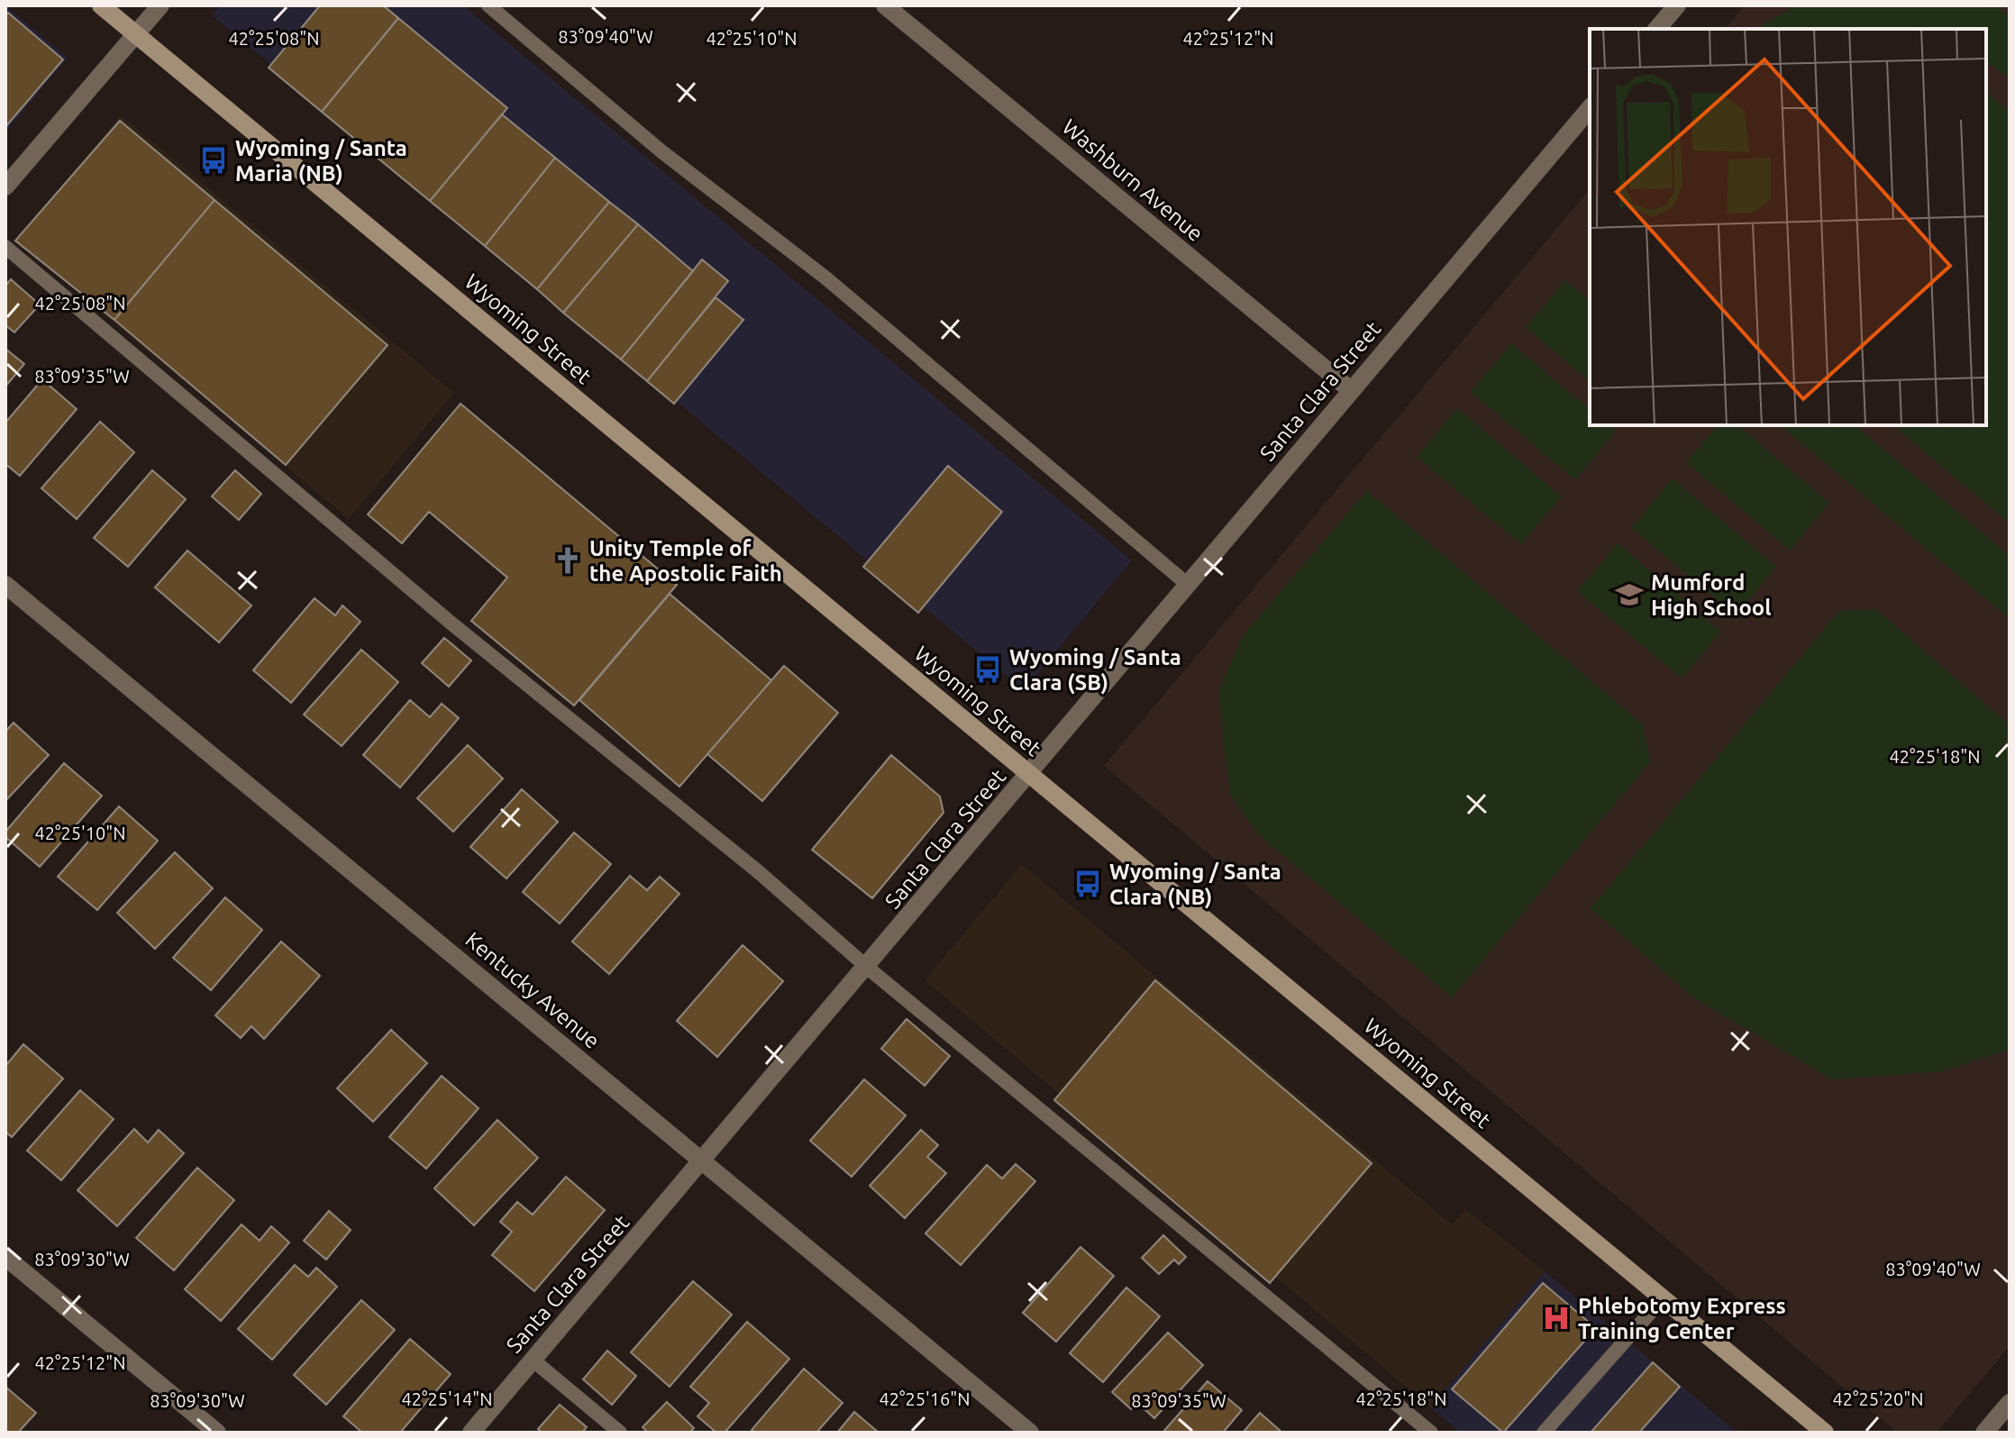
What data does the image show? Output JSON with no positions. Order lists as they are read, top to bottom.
{
  "streets": {
    "street": [
      "Washburn Avenue",
      "Wyoming Street",
      "Santa Clara Street",
      "Kentucky Avenue"
    ]
  },
  "crossings": [
    ["Washburn Avenue", "Santa Clara Street"],
    ["Wyoming Street", "Santa Clara Street"],
    ["Santa Clara Street", "Kentucky Avenue"]
  ],
  "places": {
    "bus stop": ["Wyoming / Santa Maria (NB)", "Wyoming / Santa Clara (SB)", "Wyoming / Santa Clara (NB)"],
    "church": ["Unity Temple of the Apostolic Faith"],
    "school or university": ["Mumford High School"],
    "hospital": ["Phlebotomy Express Training Center"]
  },
  "coordinates": [
    "83°09'40\"W",
    "42°25'08\"N",
    "42°25'10\"N",
    "42°25'12\"N",
    "83°09'35\"W",
    "42°25'18\"N",
    "83°09'30\"W",
    "42°25'14\"N",
    "42°25'16\"N",
    "42°25'20\"N"
  ]
}
